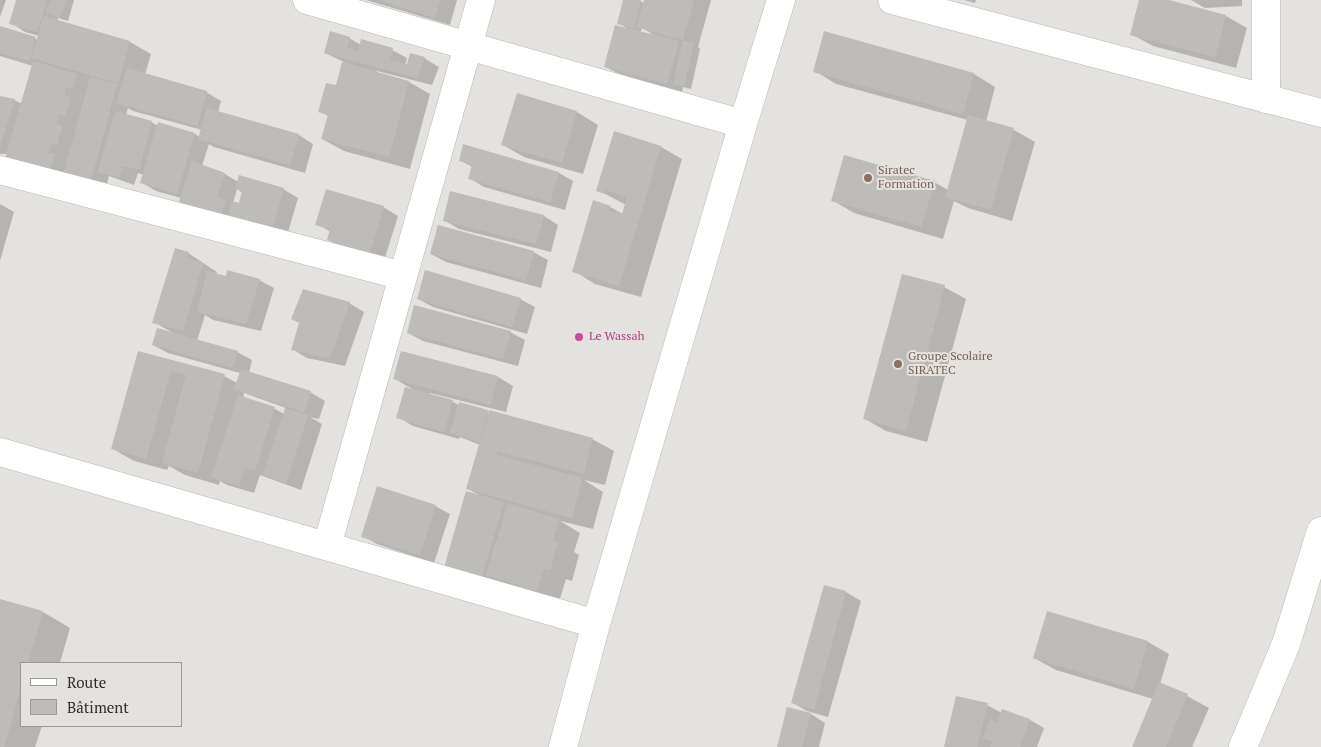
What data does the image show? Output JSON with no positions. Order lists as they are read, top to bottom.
{
  "places": ["Siratec Formation", "Le Wassah", "Groupe Scolaire SIRATEC"],
  "legend": ["Route", "Bâtiment"]
}
